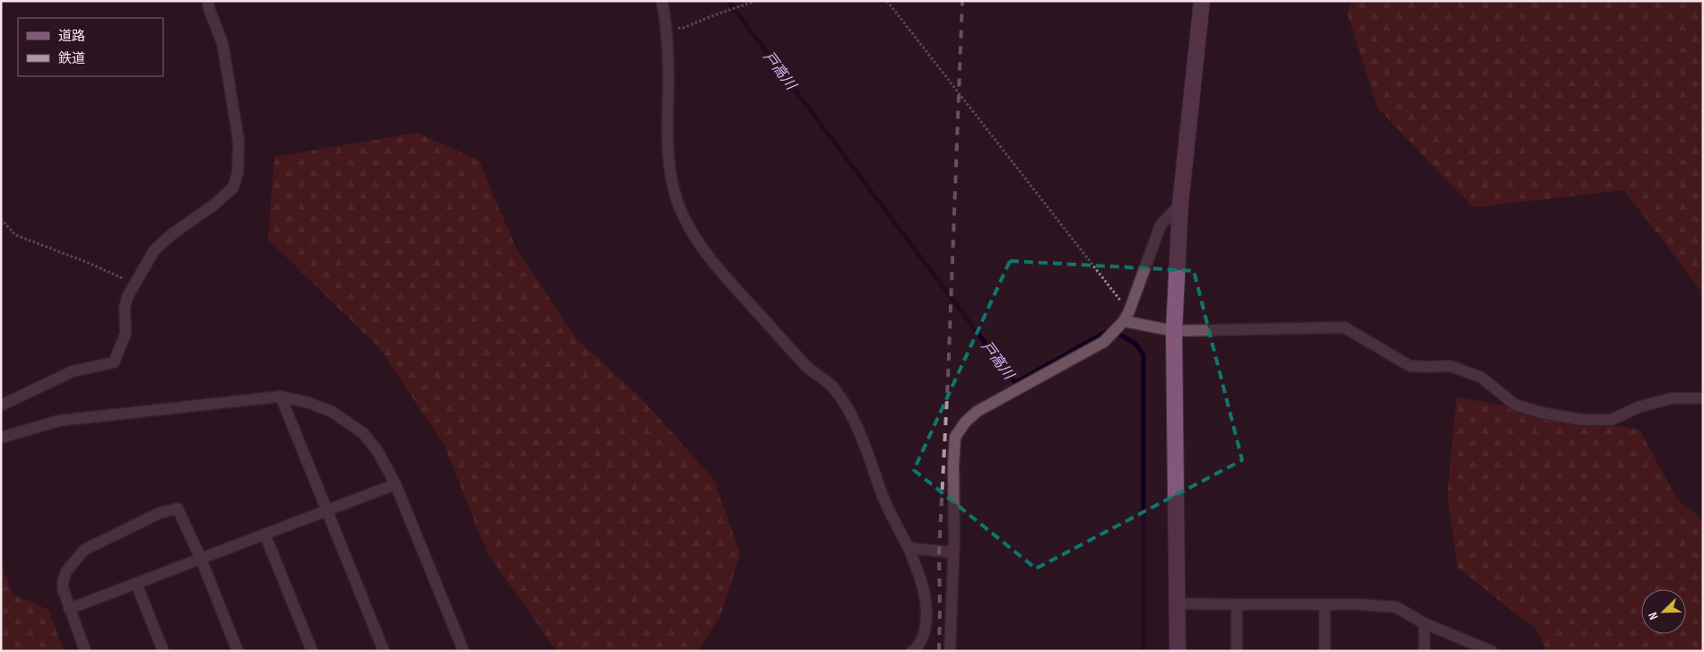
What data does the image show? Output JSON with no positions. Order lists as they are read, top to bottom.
{
  "water": ["戸高川"],
  "legend": ["道路", "鉄道"],
  "north": "bottom left"
}
